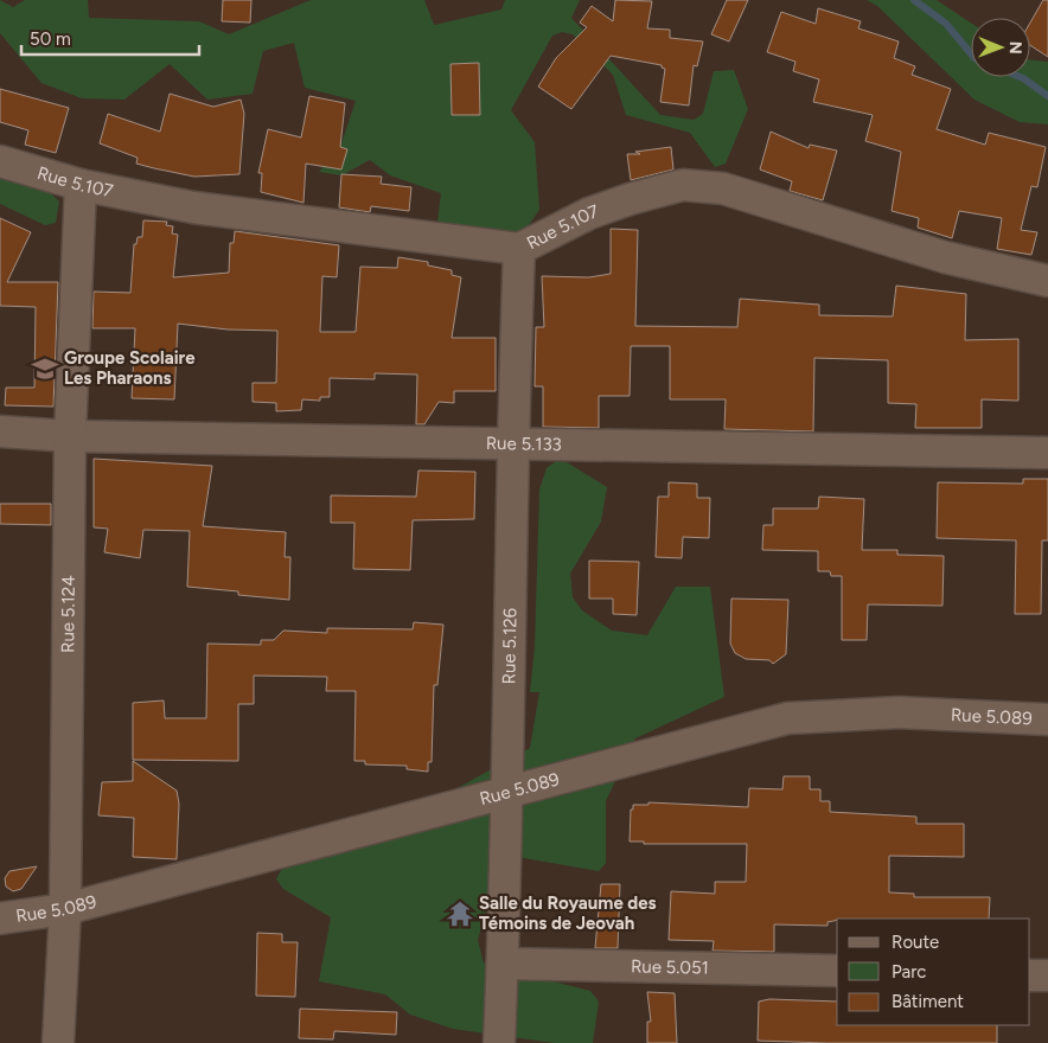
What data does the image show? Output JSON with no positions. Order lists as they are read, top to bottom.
{
  "streets": {
    "street": [
      "Rue 5.107",
      "Rue 5.133",
      "Rue 5.124",
      "Rue 5.126",
      "Rue 5.089",
      "Rue 5.051"
    ]
  },
  "crossings": [
    ["Rue 5.107", "Rue 5.124"],
    ["Rue 5.107", "Rue 5.126"],
    ["Rue 5.133", "Rue 5.124"],
    ["Rue 5.133", "Rue 5.126"],
    ["Rue 5.124", "Rue 5.089"],
    ["Rue 5.126", "Rue 5.089"],
    ["Rue 5.126", "Rue 5.051"]
  ],
  "places": {
    "school or university": ["Groupe Scolaire Les Pharaons"],
    "temple": ["Salle du Royaume des Témoins de Jeovah"]
  },
  "legend": ["Route", "Parc", "Bâtiment"],
  "scale_bar": "50 m",
  "north": "right"
}
